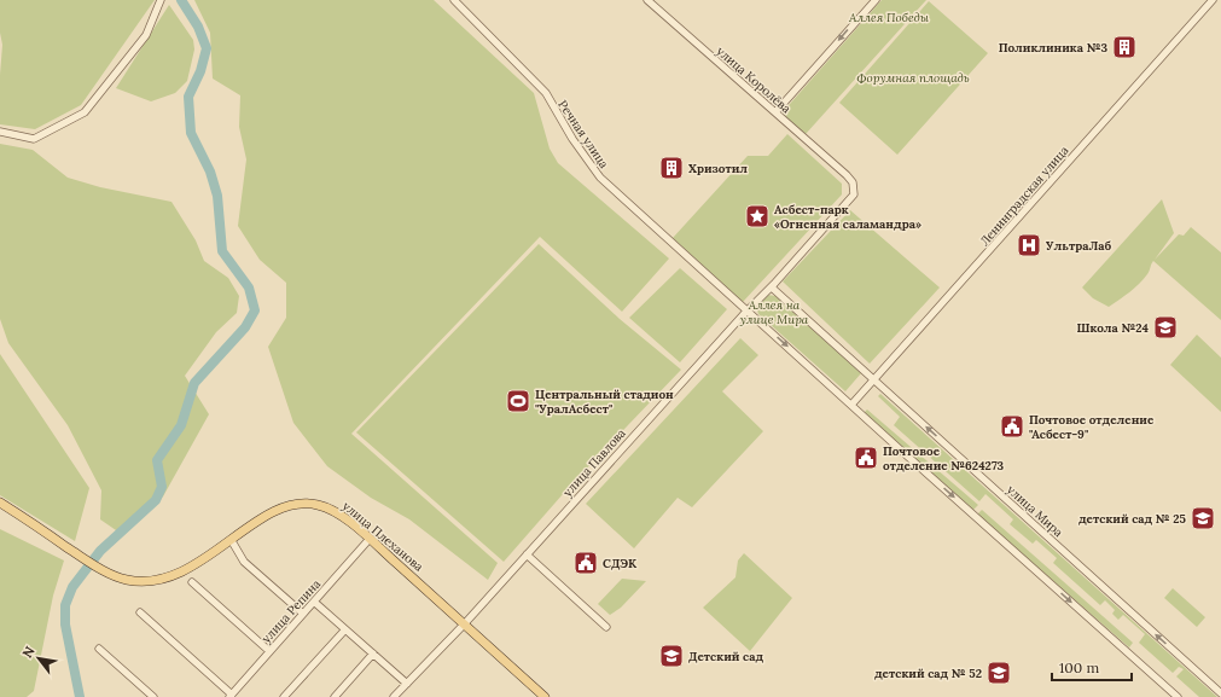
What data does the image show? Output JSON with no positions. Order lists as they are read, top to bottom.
{
  "streets": {
    "main road": ["улица Плеханова"],
    "street": [
      "улица Королёва",
      "Речная улица",
      "Ленинградская улица",
      "улица Павлова",
      "улица Мира",
      "улица Репина"
    ]
  },
  "crossings": [
    ["улица Королёва", "улица Павлова"],
    ["Речная улица", "улица Павлова"],
    ["Ленинградская улица", "улица Мира"],
    ["улица Павлова", "улица Мира"],
    ["улица Павлова", "улица Плеханова"],
    ["улица Плеханова", "улица Репина"]
  ],
  "parks": ["Аллея Победы", "Форумная площадь", "Аллея на улице Мира"],
  "places": {
    "building": ["Поликлиника №3", "Хризотил"],
    "place": ["Асбест-парк «Огненная саламандра»"],
    "hospital": ["УльтраЛаб"],
    "school or university": [
      "Школа №24",
      "детский сад № 25",
      "Детский сад",
      "детский сад № 52"
    ],
    "sports": ["Центральный стадион \"УралАсбест\""],
    "public building": ["Почтовое отделение \"Асбест-9\"", "Почтовое отделение №624273", "СДЭК"]
  },
  "scale_bar": "100 m",
  "north": "top left"
}
